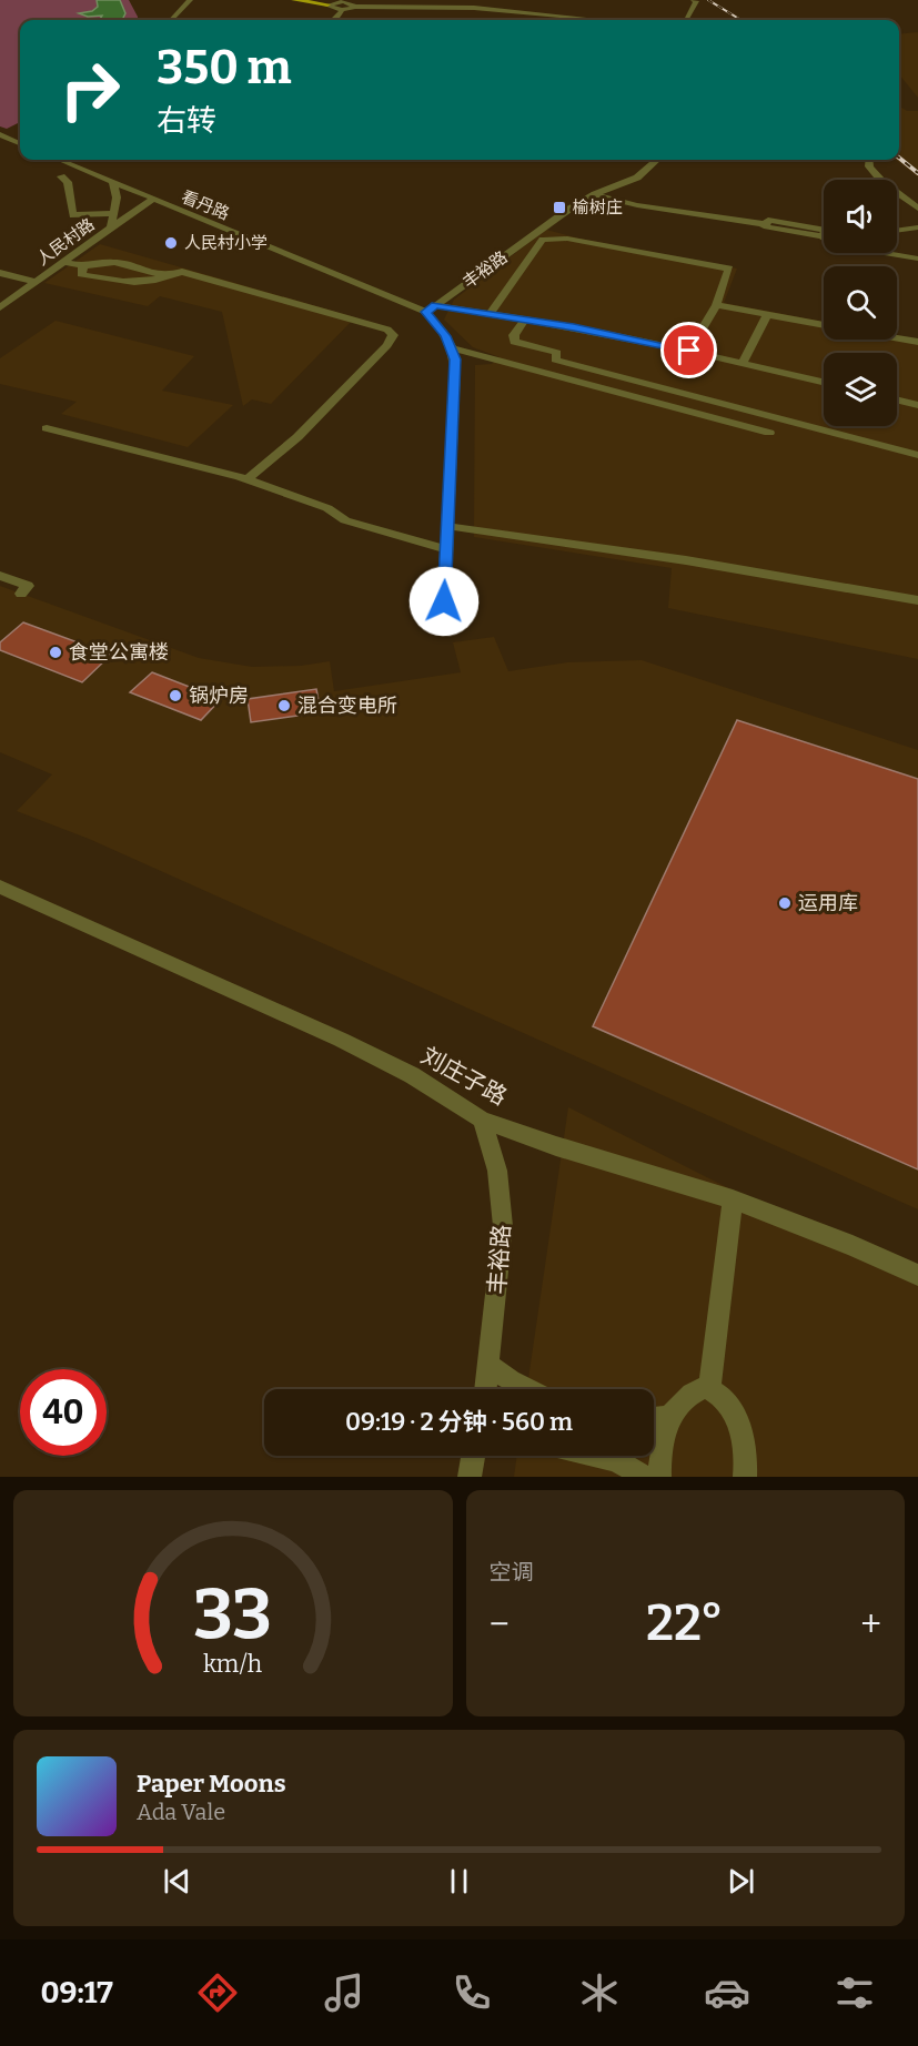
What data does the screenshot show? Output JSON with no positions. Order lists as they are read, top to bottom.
{
  "streets": {
    "street": [
      "看丹路",
      "人民村路",
      "丰裕路",
      "刘庄子路"
    ]
  },
  "crossings": [
    ["看丹路", "人民村路"],
    ["看丹路", "丰裕路"],
    ["丰裕路", "刘庄子路"]
  ],
  "places": {
    "transit": ["榆树庄"],
    "other": [
      "人民村小学",
      "食堂公寓楼",
      "锅炉房",
      "混合变电所",
      "运用库"
    ]
  },
  "page": {
    "turn": ["350 m", "右转"],
    "limit": "40",
    "trip": "09:19 · 2 分钟 · 560 m",
    "tile": "空调",
    "heat": ["−", "22°", "+"],
    "song": ["Paper Moons", "Ada Vale"],
    "tabs": "09:17",
    "gauge": ["33", "km/h"]
  }
}
